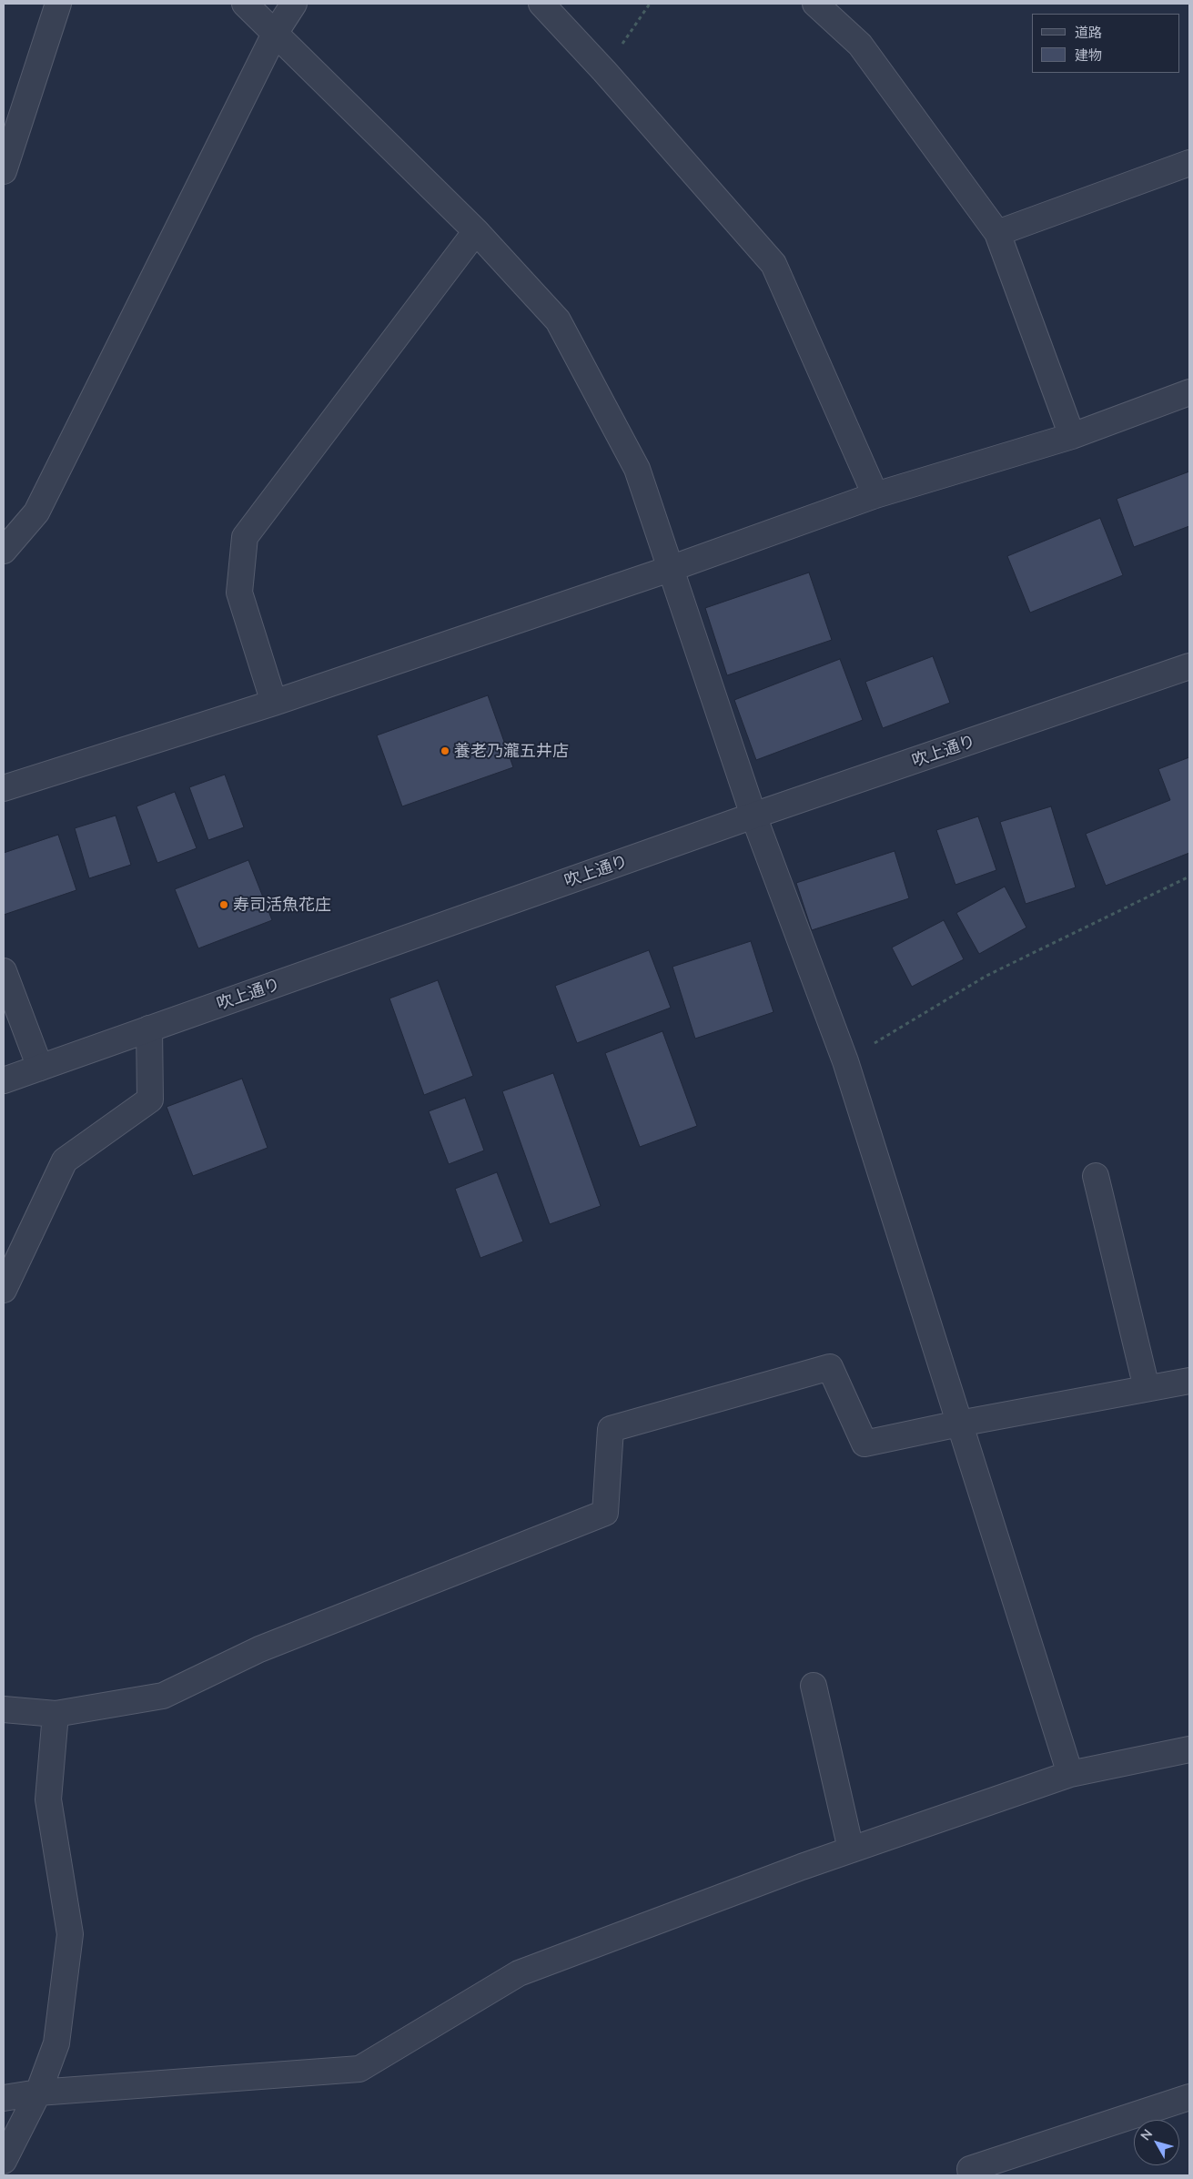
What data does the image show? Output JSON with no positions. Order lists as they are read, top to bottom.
{
  "streets": {
    "street": ["吹上通り"]
  },
  "places": ["養老乃瀧五井店", "寿司活魚花庄"],
  "legend": ["道路", "建物"],
  "north": "top left"
}
